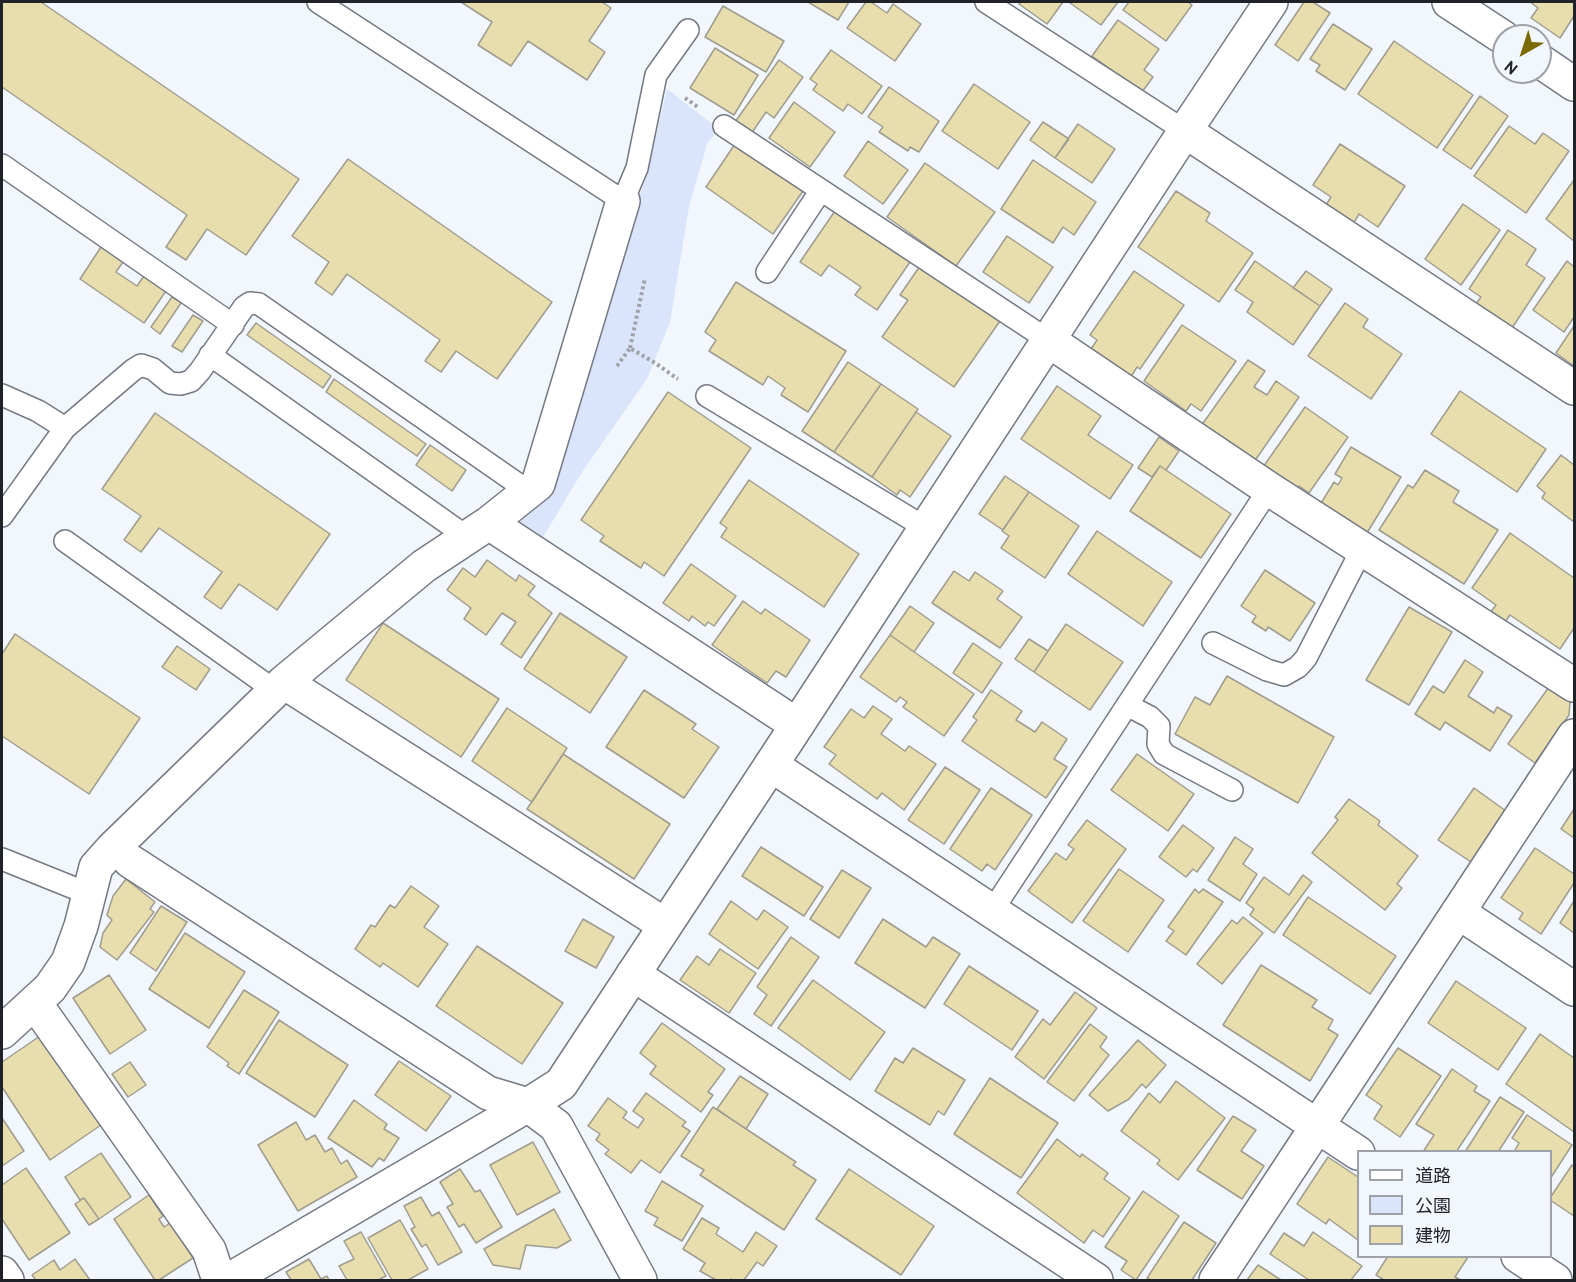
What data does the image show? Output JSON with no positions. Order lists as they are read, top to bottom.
{
  "legend": ["道路", "公園", "建物"],
  "north": "bottom left"
}
